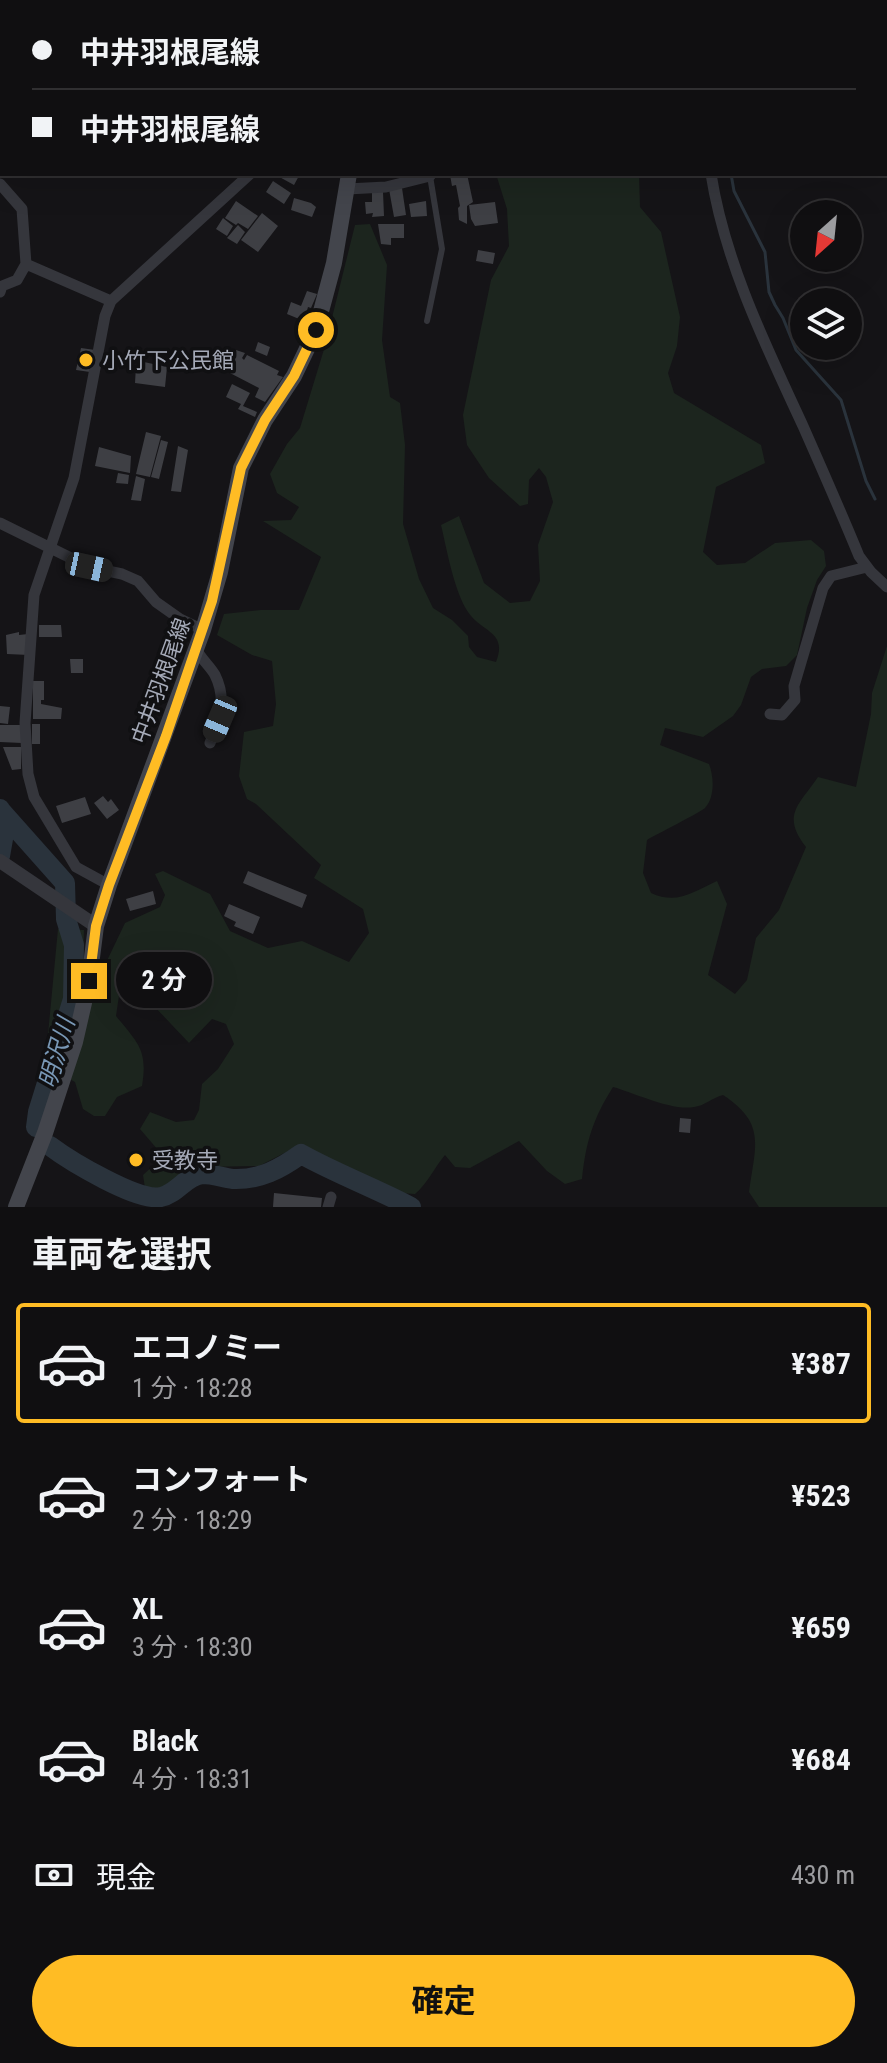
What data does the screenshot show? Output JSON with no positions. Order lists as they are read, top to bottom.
{
  "streets": {
    "main road": ["中井羽根尾線"]
  },
  "water": ["明沢川"],
  "places": ["小竹下公民館", "受教寺"],
  "north": "bottom left",
  "page": {
    "banner": ["中井羽根尾線", "中井羽根尾線"],
    "bubble": "2 分",
    "heading": "車両を選択",
    "list": [
      {
        "name": "エコノミー",
        "note": "1 分 · 18:28",
        "value": "¥387"
      },
      {
        "name": "コンフォート",
        "note": "2 分 · 18:29",
        "value": "¥523"
      },
      {
        "name": "XL",
        "note": "3 分 · 18:30",
        "value": "¥659"
      },
      {
        "name": "Black",
        "note": "4 分 · 18:31",
        "value": "¥684"
      }
    ],
    "pay": ["現金", "430 m"],
    "buttons": "確定"
  }
}
